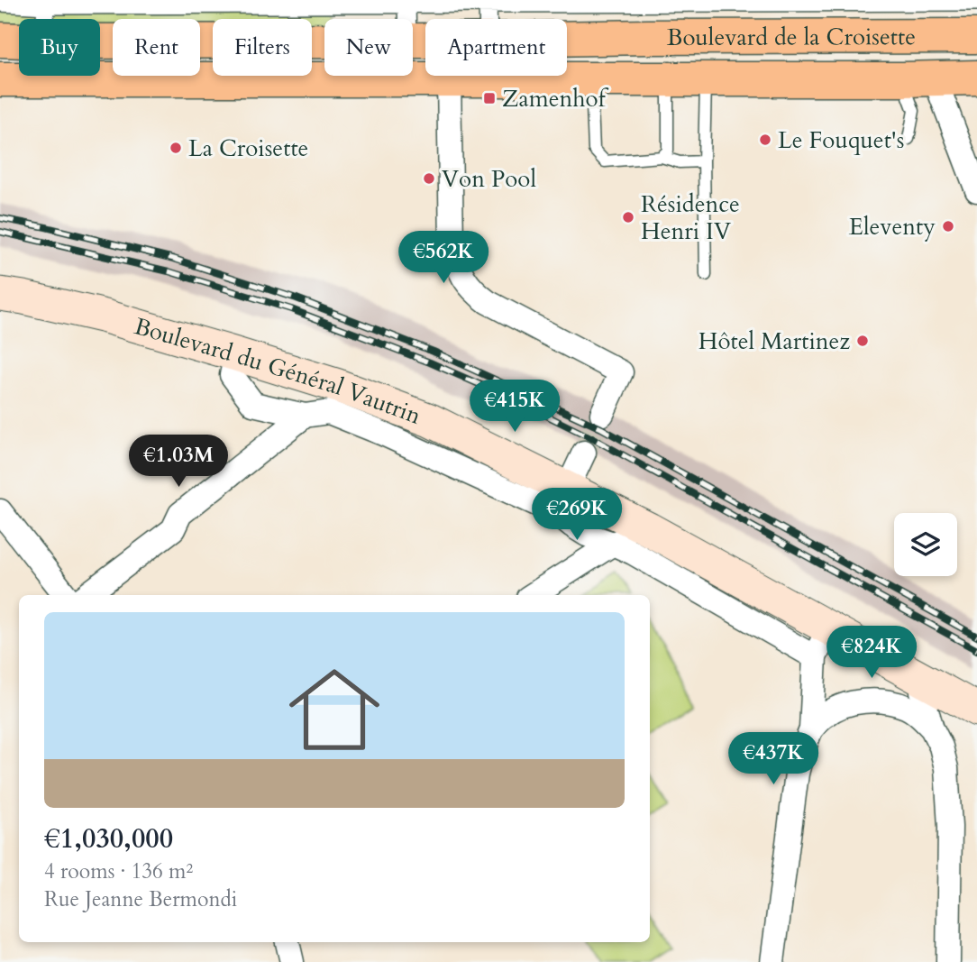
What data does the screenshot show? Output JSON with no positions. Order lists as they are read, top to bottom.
{
  "streets": {
    "main road": ["Boulevard de la Croisette", "Boulevard du Général Vautrin"]
  },
  "places": {
    "transit": ["Zamenhof"],
    "other": [
      "Le Fouquet's",
      "La Croisette",
      "Von Pool",
      "Résidence Henri IV",
      "Eleventy",
      "Hôtel Martinez"
    ]
  },
  "page": {
    "chip": [
      "Buy",
      "Rent",
      "Filters",
      "New",
      "Apartment"
    ],
    "price": [
      "€562K",
      "€415K",
      "€1.03M",
      "€269K",
      "€824K",
      "€437K"
    ],
    "list": [
      {
        "name": "€1,030,000",
        "note": "4 rooms · 136 m² · Rue Jeanne Bermondi"
      }
    ]
  }
}
